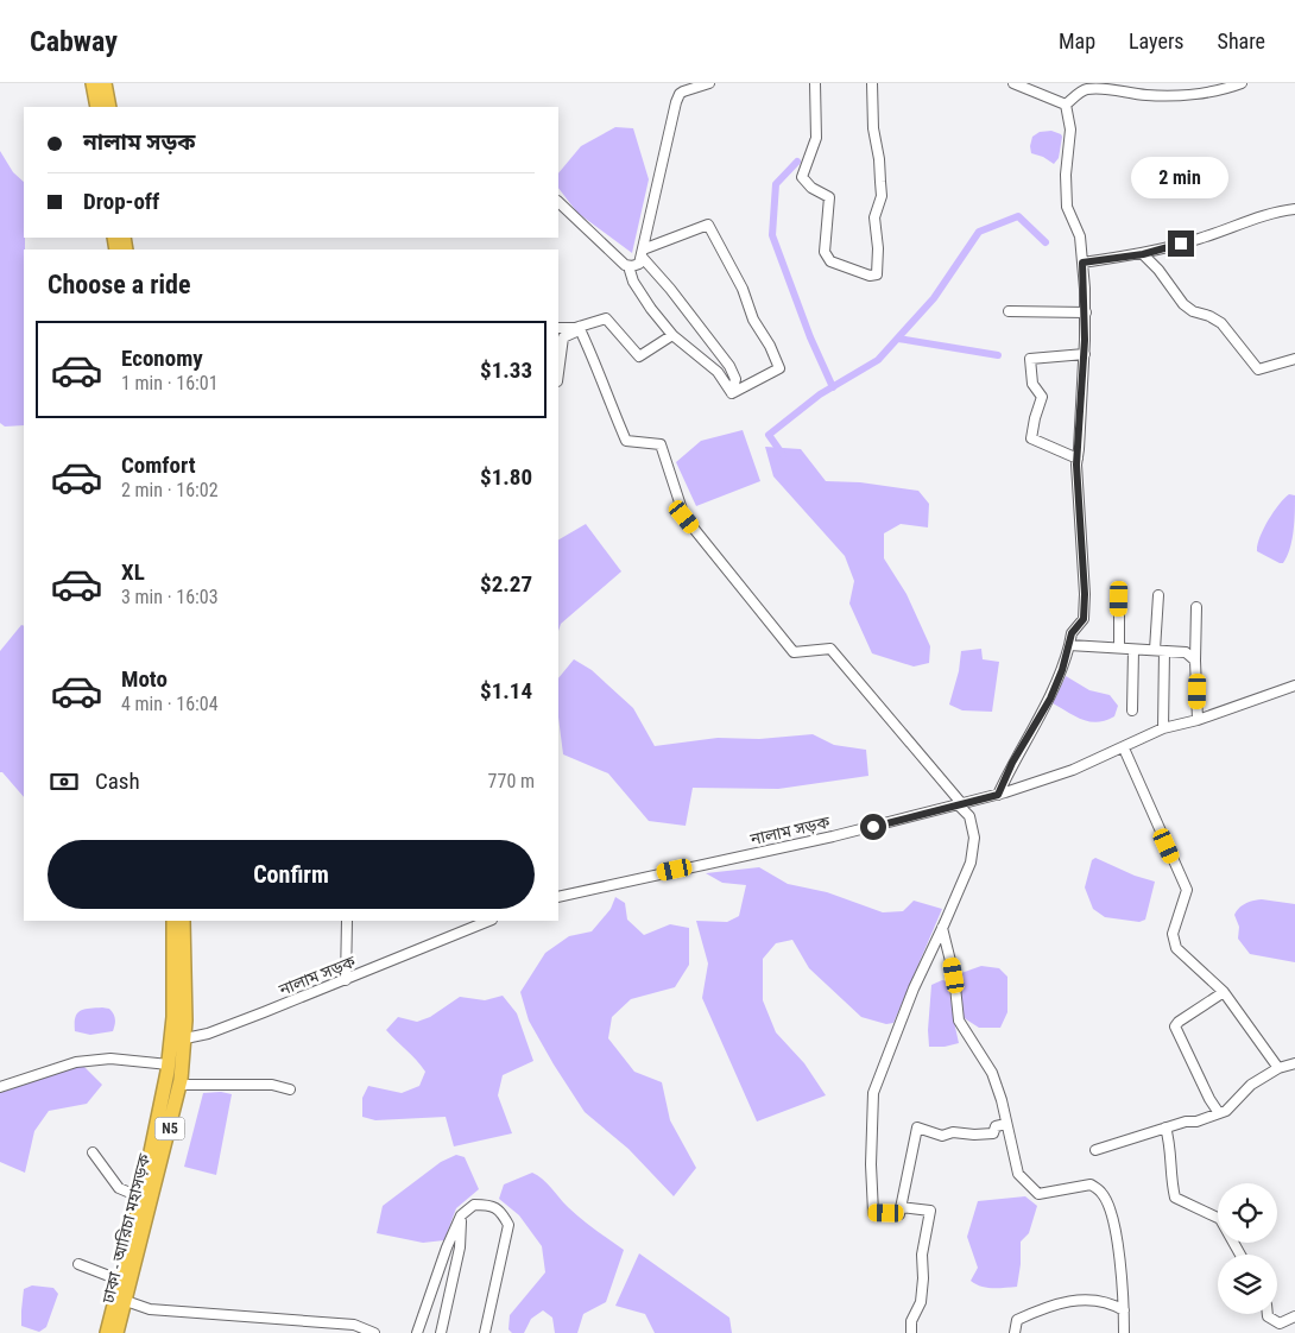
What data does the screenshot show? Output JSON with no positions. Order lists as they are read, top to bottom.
{
  "streets": {
    "highway": ["N5", "ঢাকা - আরিচা মহাসড়ক"],
    "street": ["নালাম সড়ক"]
  },
  "crossings": [
    ["নালাম সড়ক", "ঢাকা - আরিচা মহাসড়ক"]
  ],
  "page": {
    "header": "Cabway",
    "nav": ["Map", "Layers", "Share"],
    "banner": ["নালাম সড়ক", "Drop-off"],
    "bubble": "2 min",
    "heading": "Choose a ride",
    "list": [
      {
        "name": "Economy",
        "note": "1 min · 16:01",
        "value": "$1.33"
      },
      {
        "name": "Comfort",
        "note": "2 min · 16:02",
        "value": "$1.80"
      },
      {
        "name": "XL",
        "note": "3 min · 16:03",
        "value": "$2.27"
      },
      {
        "name": "Moto",
        "note": "4 min · 16:04",
        "value": "$1.14"
      }
    ],
    "pay": ["Cash", "770 m"],
    "buttons": "Confirm"
  }
}
